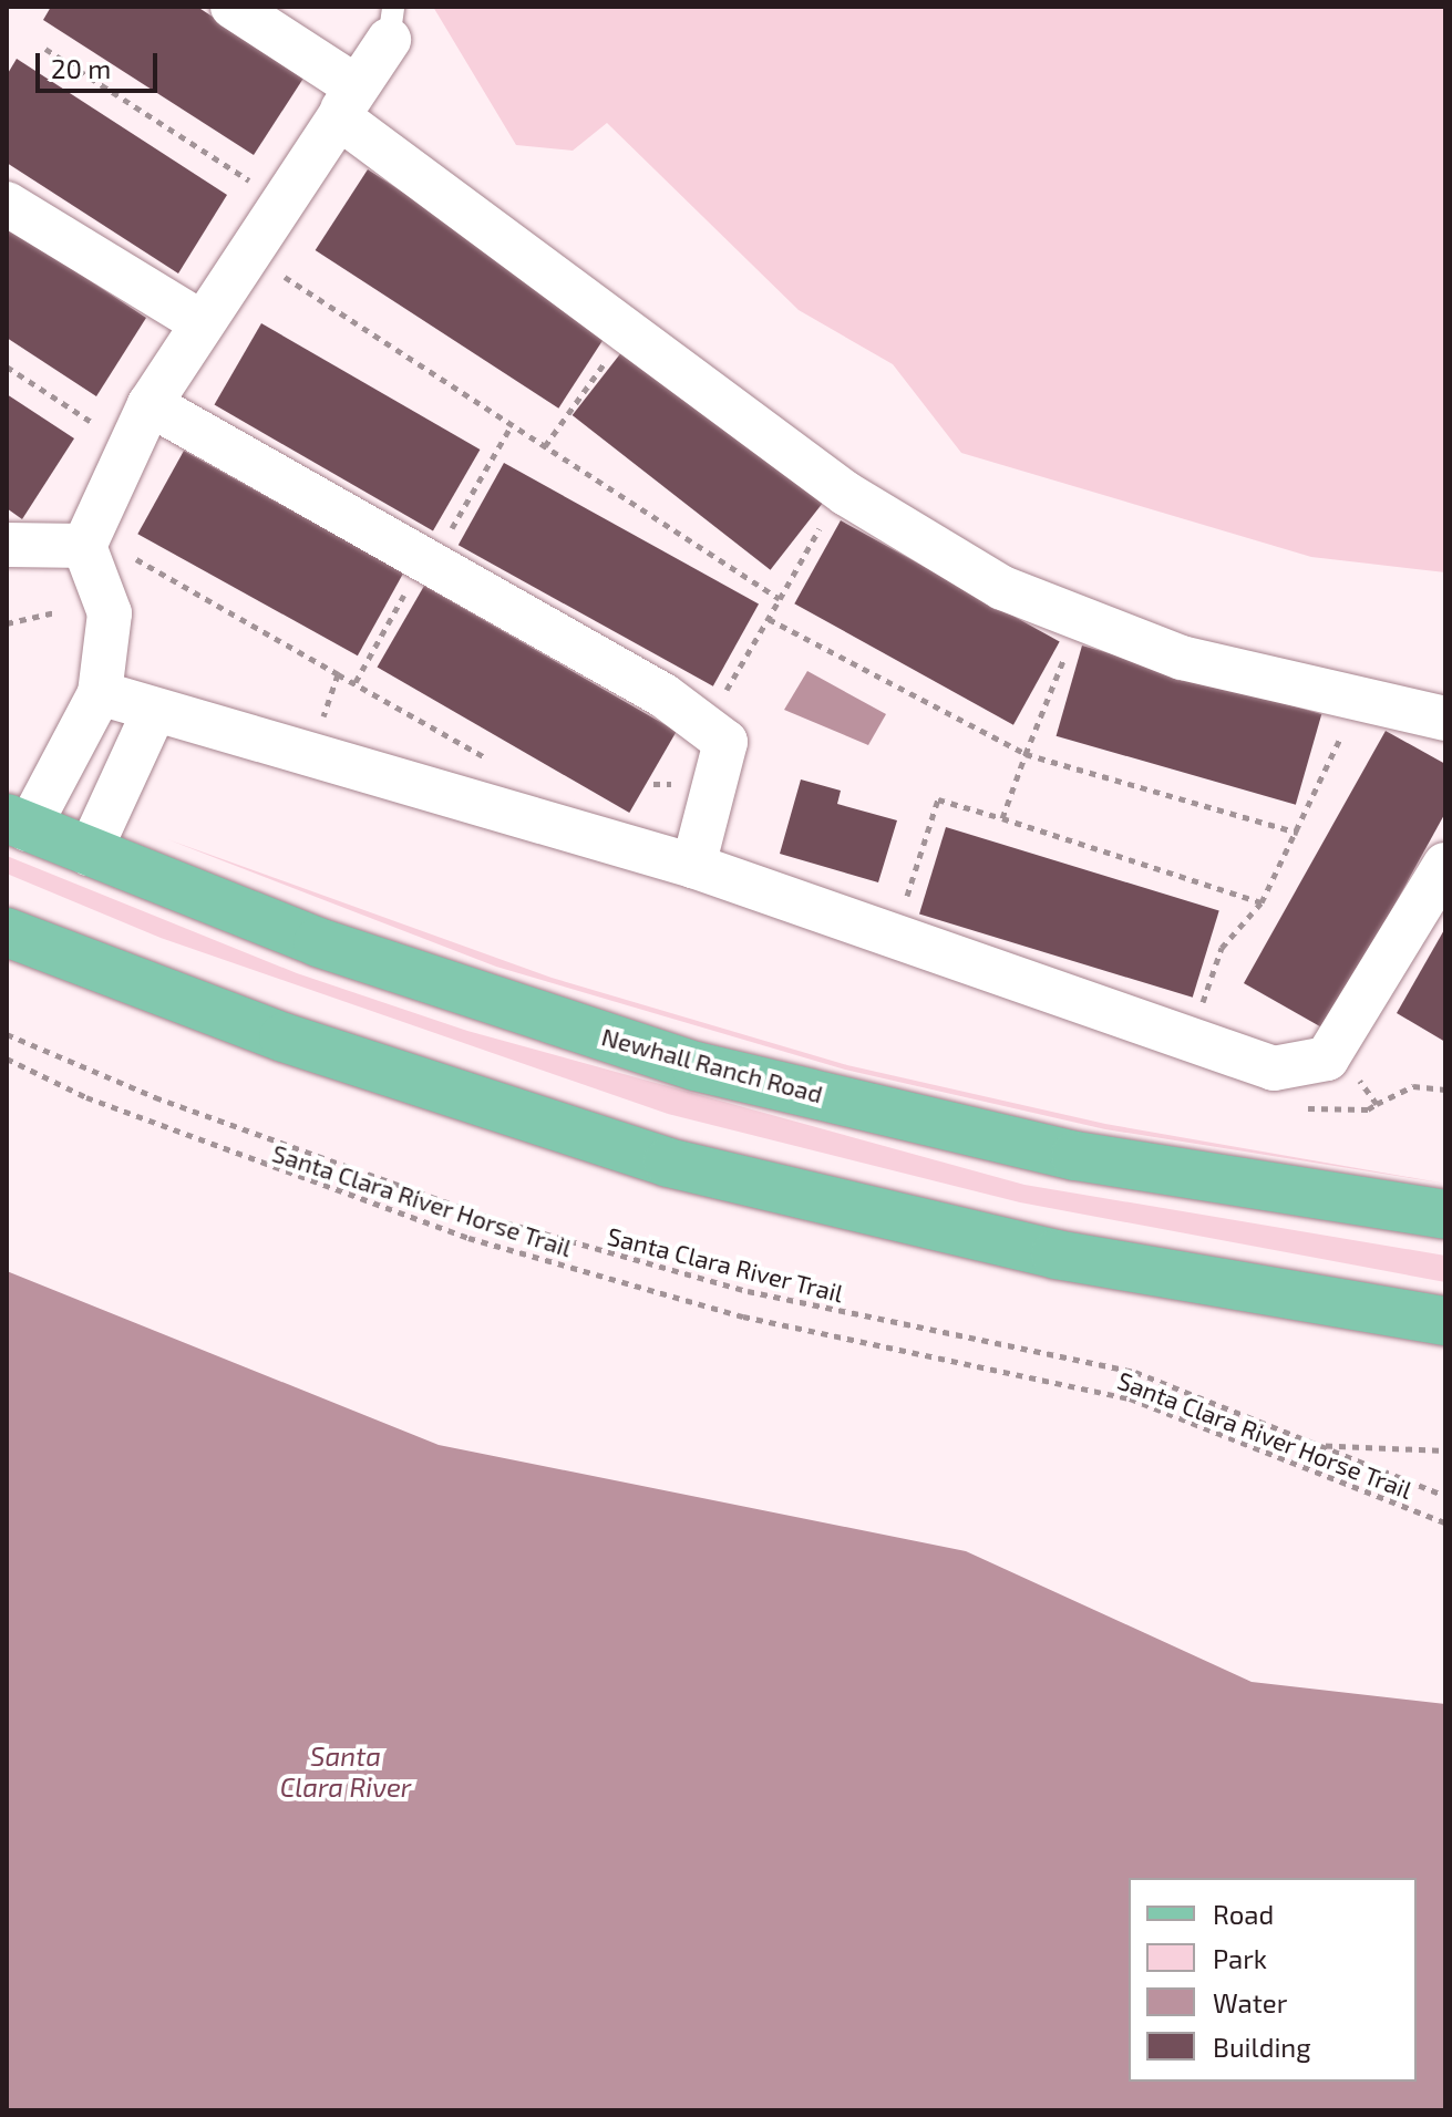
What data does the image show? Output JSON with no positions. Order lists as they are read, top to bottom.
{
  "streets": {
    "main road": ["Newhall Ranch Road"],
    "path": ["Santa Clara River Horse Trail", "Santa Clara River Trail"]
  },
  "water": ["Santa Clara River"],
  "legend": [
    "Road",
    "Park",
    "Water",
    "Building"
  ],
  "scale_bar": "20 m"
}
